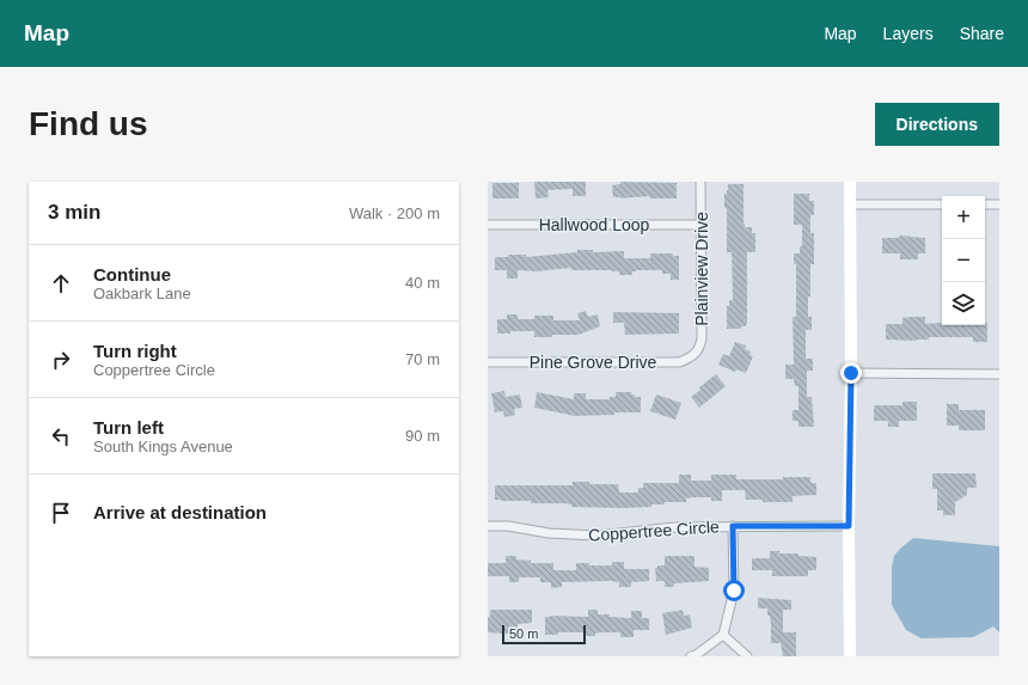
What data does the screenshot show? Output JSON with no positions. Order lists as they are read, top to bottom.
{
  "streets": {
    "street": [
      "Hallwood Loop",
      "Plainview Drive",
      "Pine Grove Drive",
      "Coppertree Circle"
    ]
  },
  "crossings": [
    ["Hallwood Loop", "Plainview Drive"],
    ["Plainview Drive", "Pine Grove Drive"]
  ],
  "scale_bar": "50 m",
  "page": {
    "header": "Map",
    "nav": ["Map", "Layers", "Share"],
    "buttons": "Directions",
    "title": "Find us",
    "heading": ["3 min", "Walk · 200 m"],
    "map_buttons": ["+", "−"],
    "list": [
      ["Continue", "Oakbark Lane", "40 m"],
      ["Turn right", "Coppertree Circle", "70 m"],
      ["Turn left", "South Kings Avenue", "90 m"],
      "Arrive at destination"
    ],
    "scale": "50 m"
  }
}
